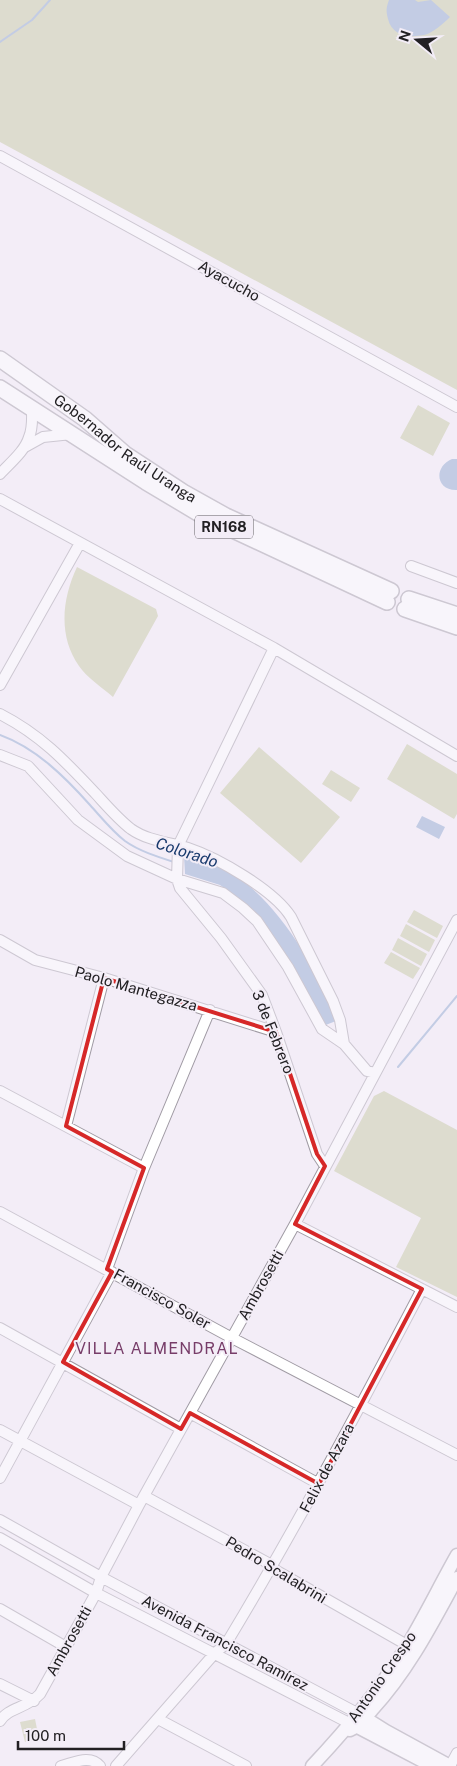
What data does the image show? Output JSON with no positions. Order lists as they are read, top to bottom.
{
  "streets": {
    "highway": ["Gobernador Raúl Uranga", "RN168"],
    "main road": ["Avenida Francisco Ramírez", "Antonio Crespo"],
    "street": [
      "Ayacucho",
      "Paolo Mantegazza",
      "3 de Febrero",
      "Ambrosetti",
      "Francisco Soler",
      "Felix de Azara",
      "Pedro Scalabrini"
    ]
  },
  "crossings": [
    ["Paolo Mantegazza", "3 de Febrero"],
    ["3 de Febrero", "Ambrosetti"],
    ["Ambrosetti", "Francisco Soler"],
    ["Ambrosetti", "Pedro Scalabrini"],
    ["Ambrosetti", "Avenida Francisco Ramírez"],
    ["Francisco Soler", "Felix de Azara"],
    ["Felix de Azara", "Pedro Scalabrini"],
    ["Felix de Azara", "Avenida Francisco Ramírez"],
    ["Pedro Scalabrini", "Antonio Crespo"],
    ["Avenida Francisco Ramírez", "Antonio Crespo"]
  ],
  "districts": ["VILLA ALMENDRAL"],
  "water": ["Colorado"],
  "scale_bar": "100 m",
  "north": "left"
}
